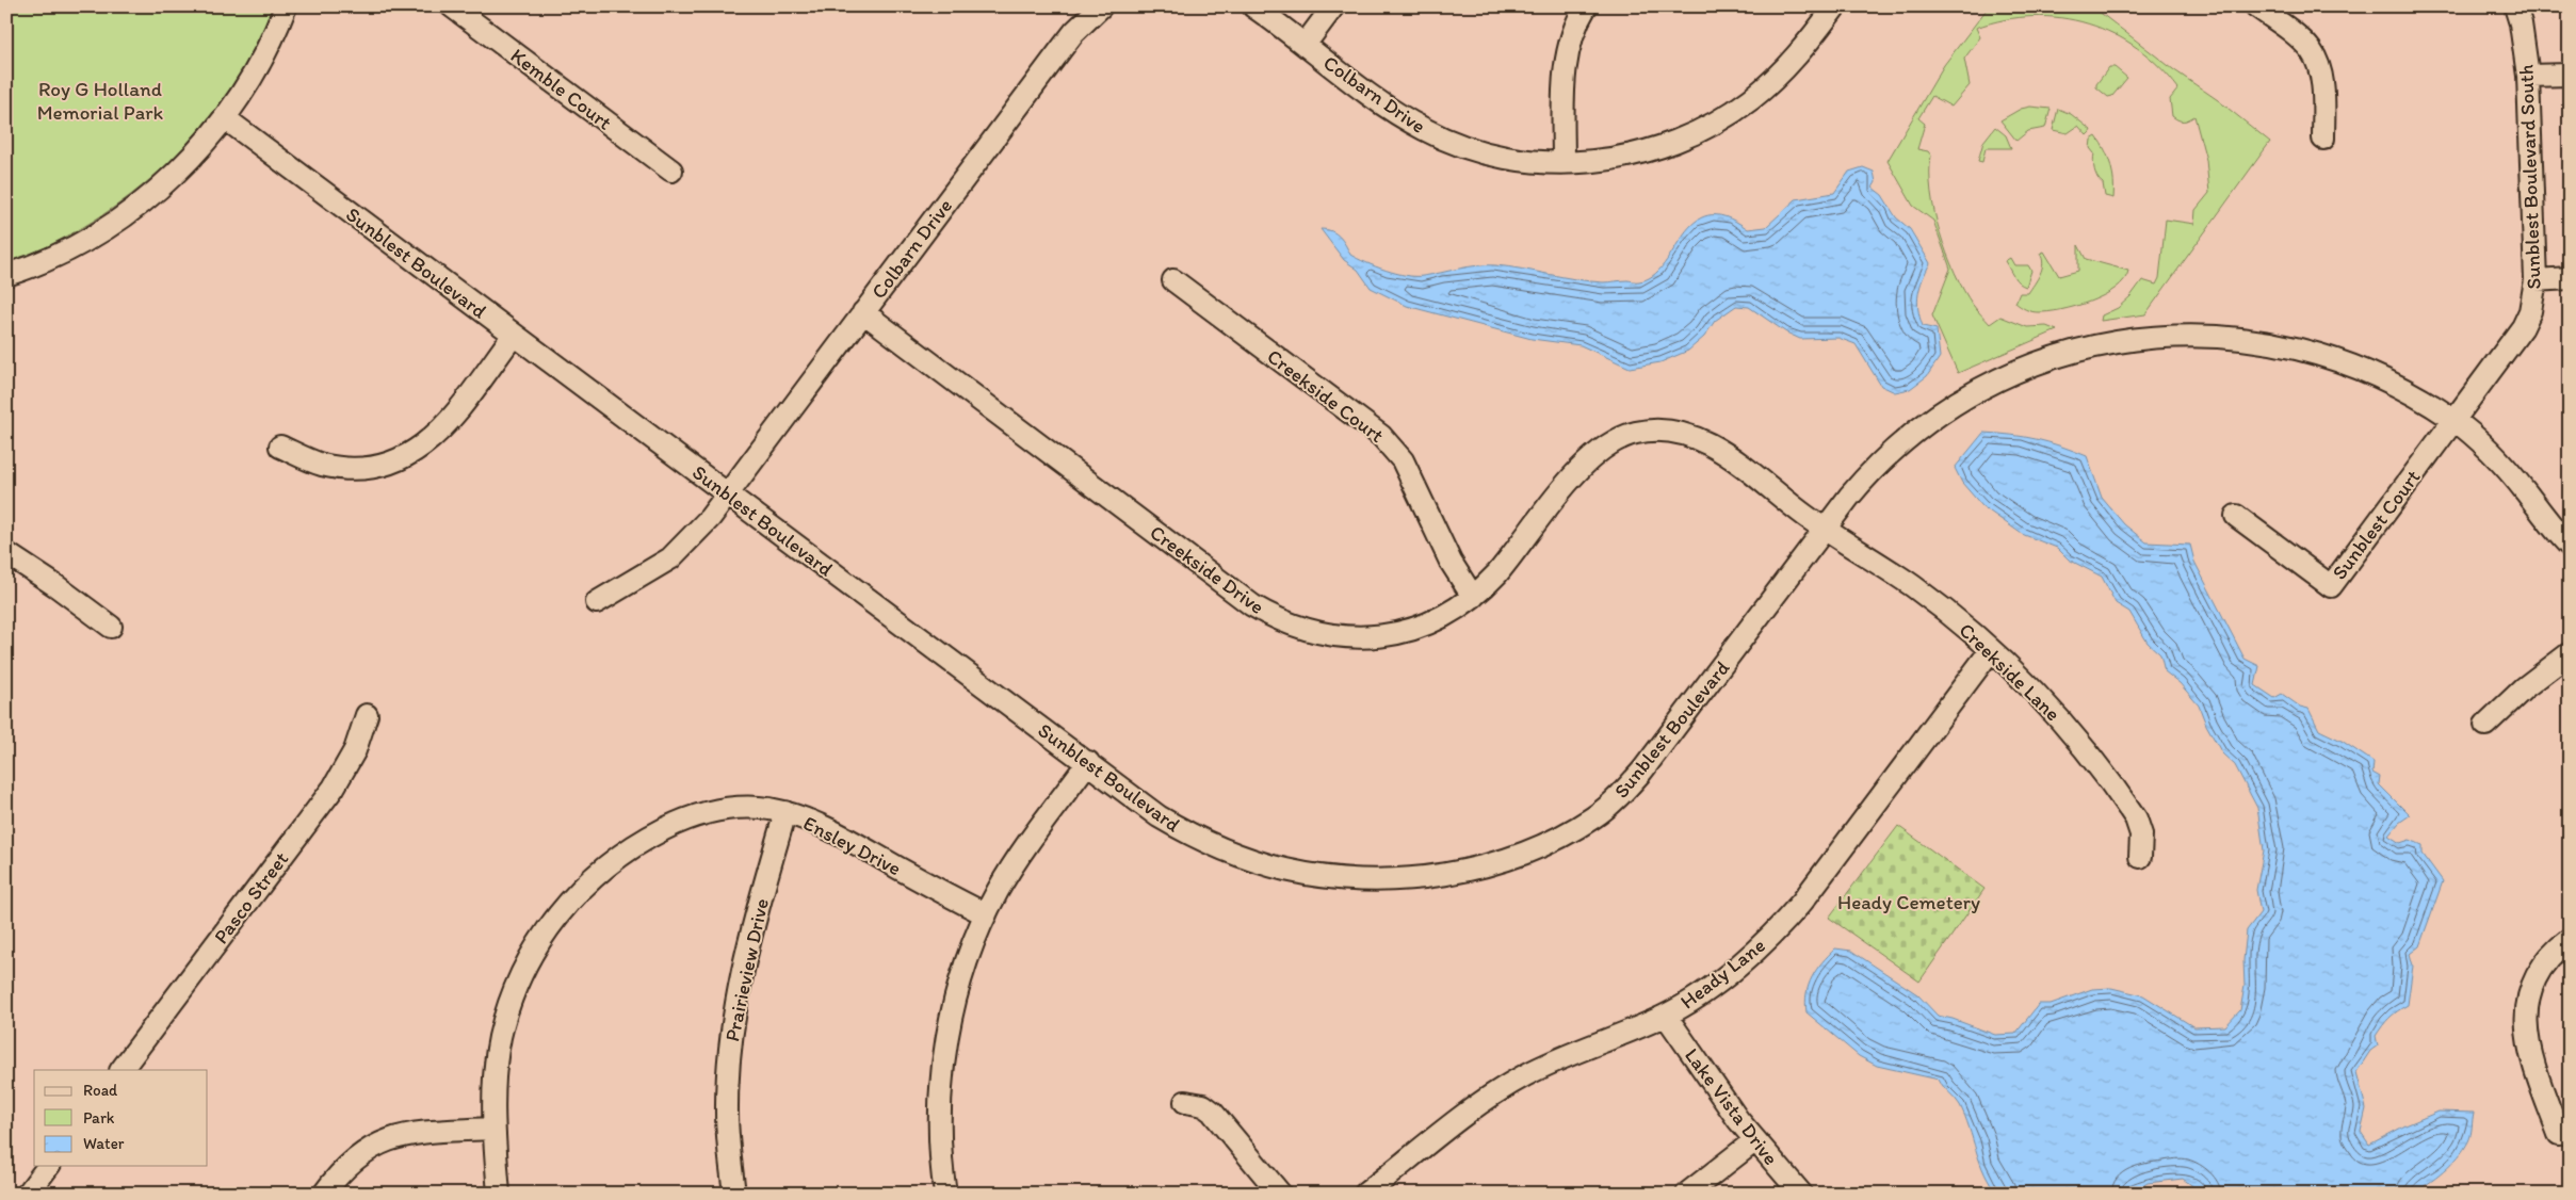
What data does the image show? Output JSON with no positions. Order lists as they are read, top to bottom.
{
  "streets": {
    "street": [
      "Kemble Court",
      "Colbarn Drive",
      "Sunblest Boulevard South",
      "Sunblest Boulevard",
      "Creekside Court",
      "Sunblest Court",
      "Creekside Drive",
      "Creekside Lane",
      "Ensley Drive",
      "Pasco Street",
      "Prairieview Drive",
      "Heady Lane",
      "Lake Vista Drive"
    ]
  },
  "crossings": [
    ["Colbarn Drive", "Sunblest Boulevard"],
    ["Colbarn Drive", "Creekside Drive"],
    ["Sunblest Boulevard South", "Sunblest Boulevard"],
    ["Sunblest Boulevard South", "Sunblest Court"],
    ["Sunblest Boulevard", "Sunblest Court"],
    ["Sunblest Boulevard", "Creekside Drive"],
    ["Sunblest Boulevard", "Creekside Lane"],
    ["Creekside Court", "Creekside Drive"],
    ["Creekside Drive", "Creekside Lane"],
    ["Creekside Lane", "Heady Lane"],
    ["Ensley Drive", "Prairieview Drive"],
    ["Heady Lane", "Lake Vista Drive"]
  ],
  "parks": ["Roy G Holland Memorial Park", "Heady Cemetery"],
  "legend": ["Road", "Park", "Water"]
}
